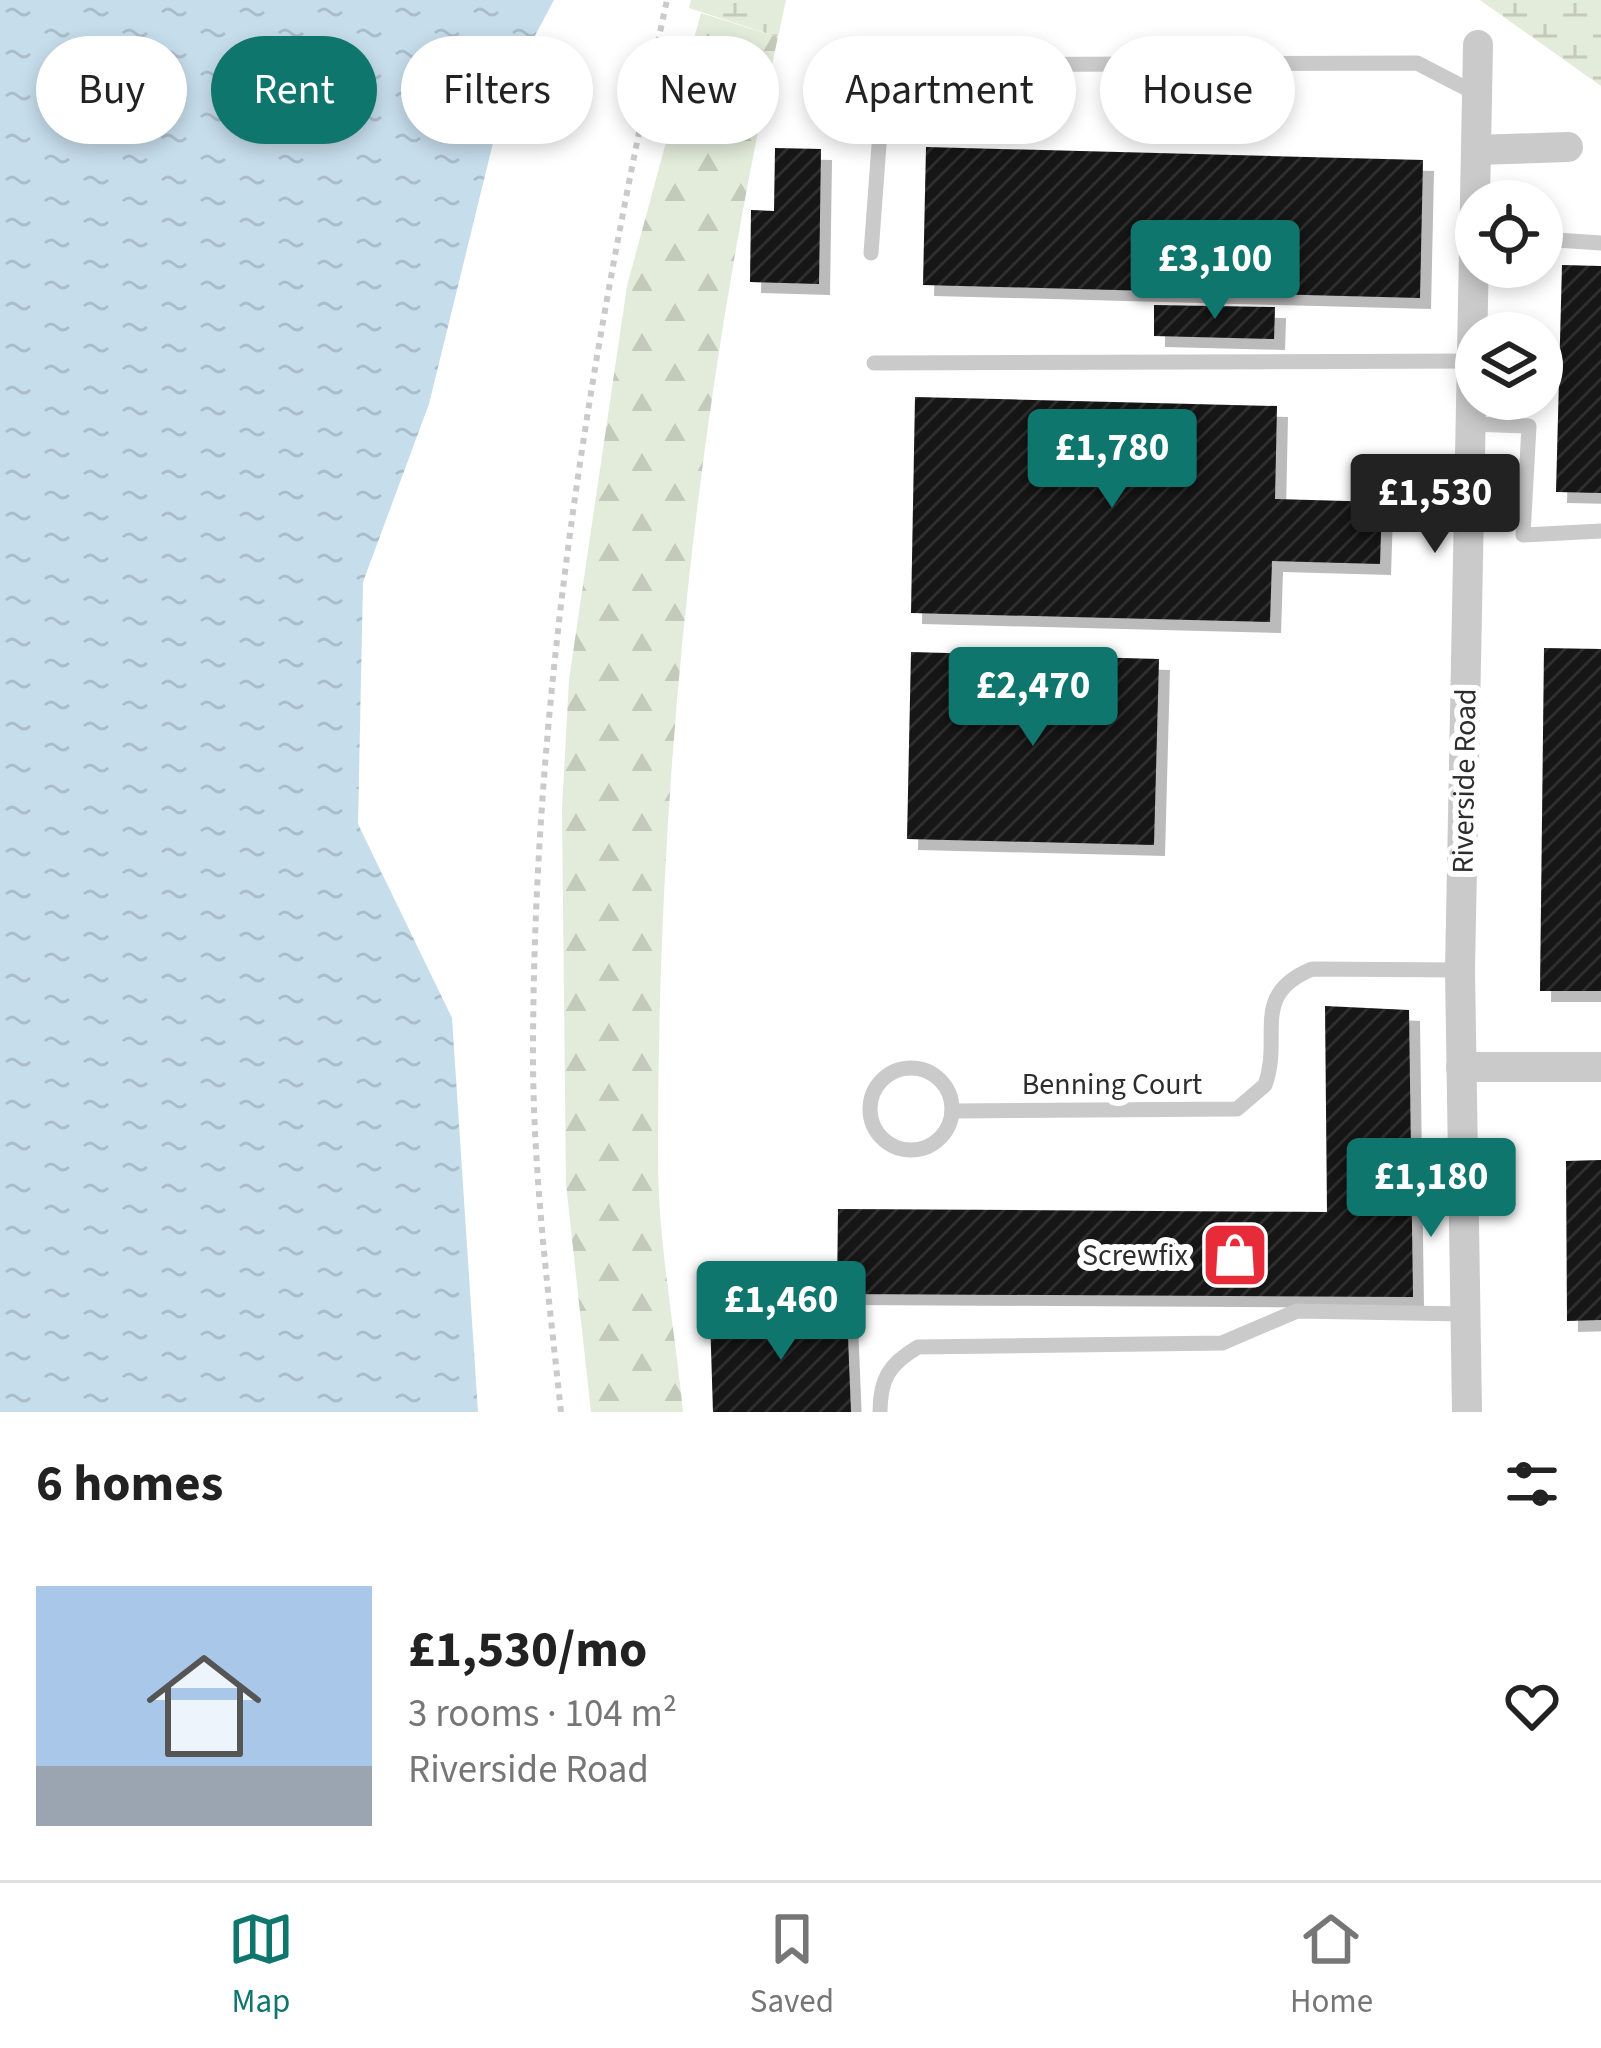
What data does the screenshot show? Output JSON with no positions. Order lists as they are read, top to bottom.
{
  "streets": {
    "street": ["Riverside Road"],
    "lane": ["Benning Court"]
  },
  "crossings": [
    ["Riverside Road", "Benning Court"]
  ],
  "places": {
    "shop": ["Screwfix"]
  },
  "page": {
    "chip": [
      "Buy",
      "Rent",
      "Filters",
      "New",
      "Apartment",
      "House"
    ],
    "price": [
      "£3,100",
      "£1,780",
      "£1,530",
      "£2,470",
      "£1,180",
      "£1,460"
    ],
    "heading": "6 homes",
    "list": [
      {
        "name": "£1,530/mo",
        "note": "3 rooms · 104 m² · Riverside Road"
      }
    ],
    "tabs": ["Map", "Saved", "Home"]
  }
}
